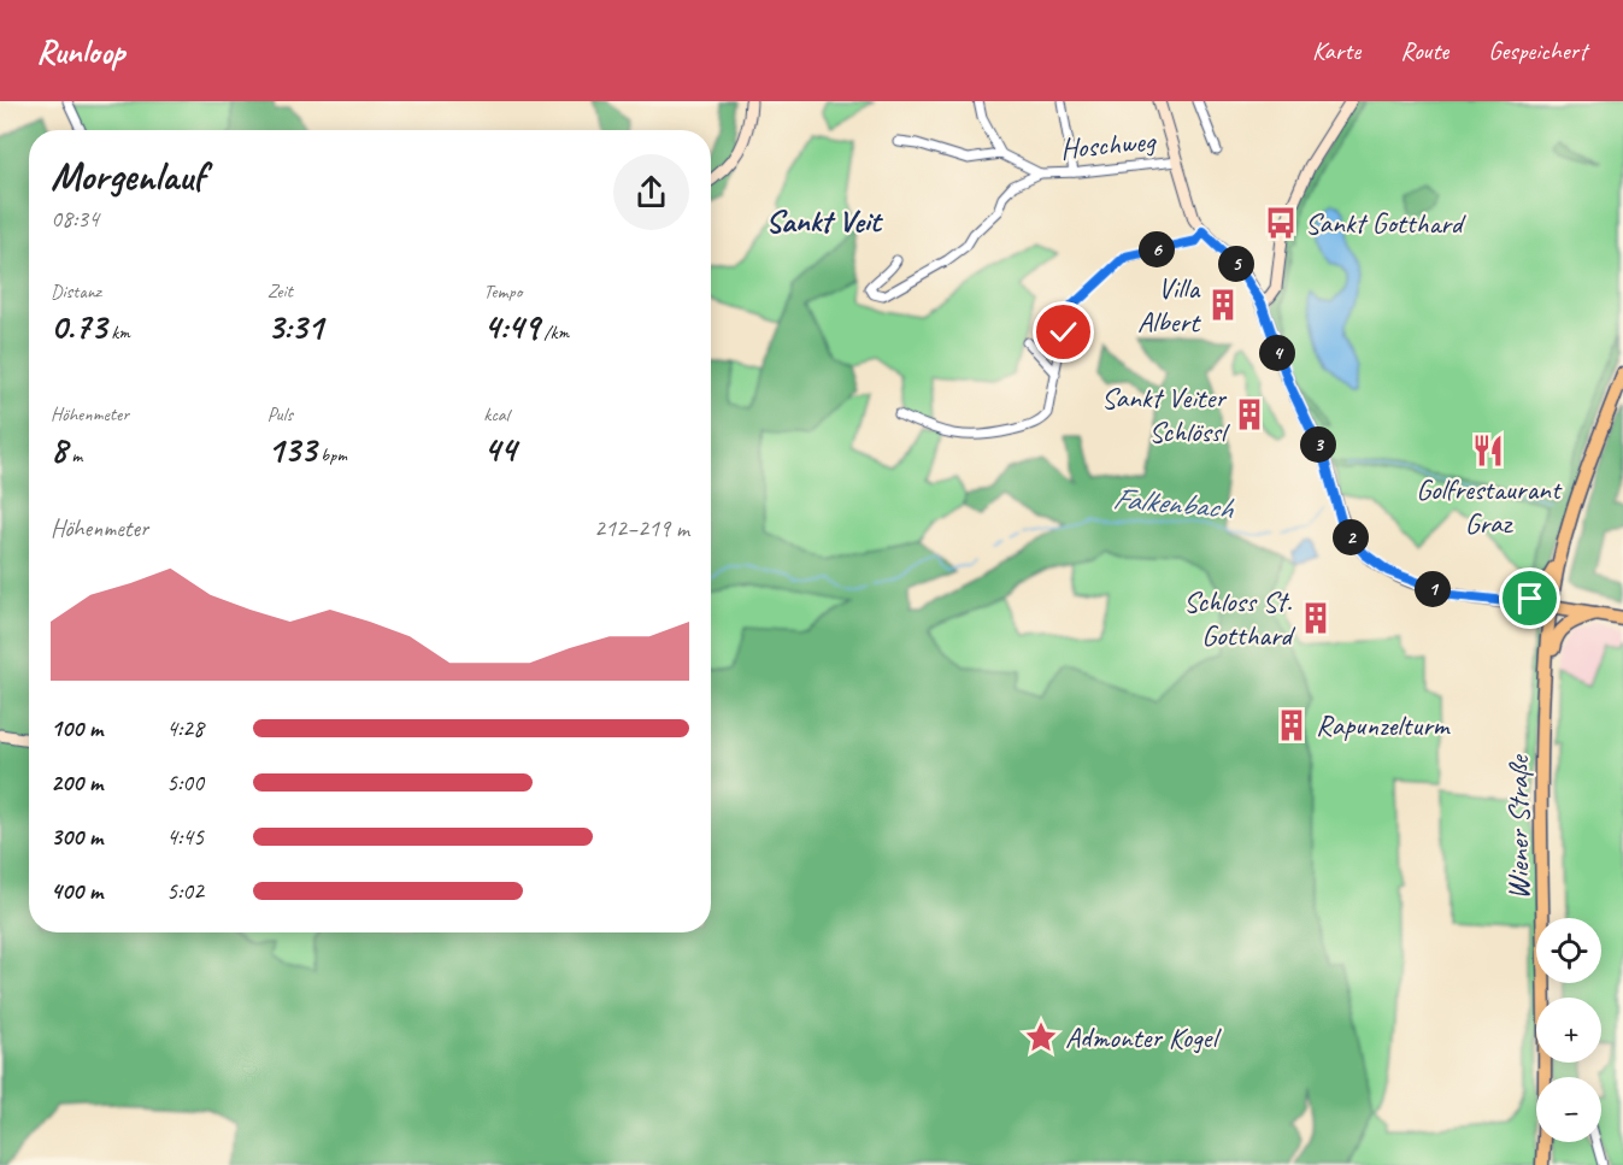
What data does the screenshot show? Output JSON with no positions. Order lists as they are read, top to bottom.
{
  "streets": {
    "main road": ["Wiener Straße"],
    "street": ["Hoschweg"]
  },
  "districts": ["Sankt Veit"],
  "water": ["Falkenbach"],
  "places": {
    "bus stop": ["Sankt Gotthard"],
    "building": [
      "Villa Albert",
      "Sankt Veiter Schlössl",
      "Schloss St. Gotthard",
      "Rapunzelturm"
    ],
    "restaurant": ["Golfrestaurant Graz"],
    "place": ["Admonter Kogel"]
  },
  "page": {
    "header": "Runloop",
    "nav": ["Karte", "Route", "Gespeichert"],
    "heading": ["Morgenlauf", "08:34"],
    "pins": [
      "6",
      "5",
      "4",
      "3",
      "2",
      "1"
    ],
    "stats": [
      ["Distanz", "0.73 km"],
      ["Zeit", "3:31"],
      ["Tempo", "4:49 /km"],
      ["Höhenmeter", "8 m"],
      ["Puls", "133 bpm"],
      ["kcal", "44"]
    ],
    "chart": ["Höhenmeter", "212–219 m"],
    "list": [
      {
        "name": "100 m",
        "note": "4:28"
      },
      {
        "name": "200 m",
        "note": "5:00"
      },
      {
        "name": "300 m",
        "note": "4:45"
      },
      {
        "name": "400 m",
        "note": "5:02"
      }
    ],
    "map_buttons": ["+", "−"]
  }
}
